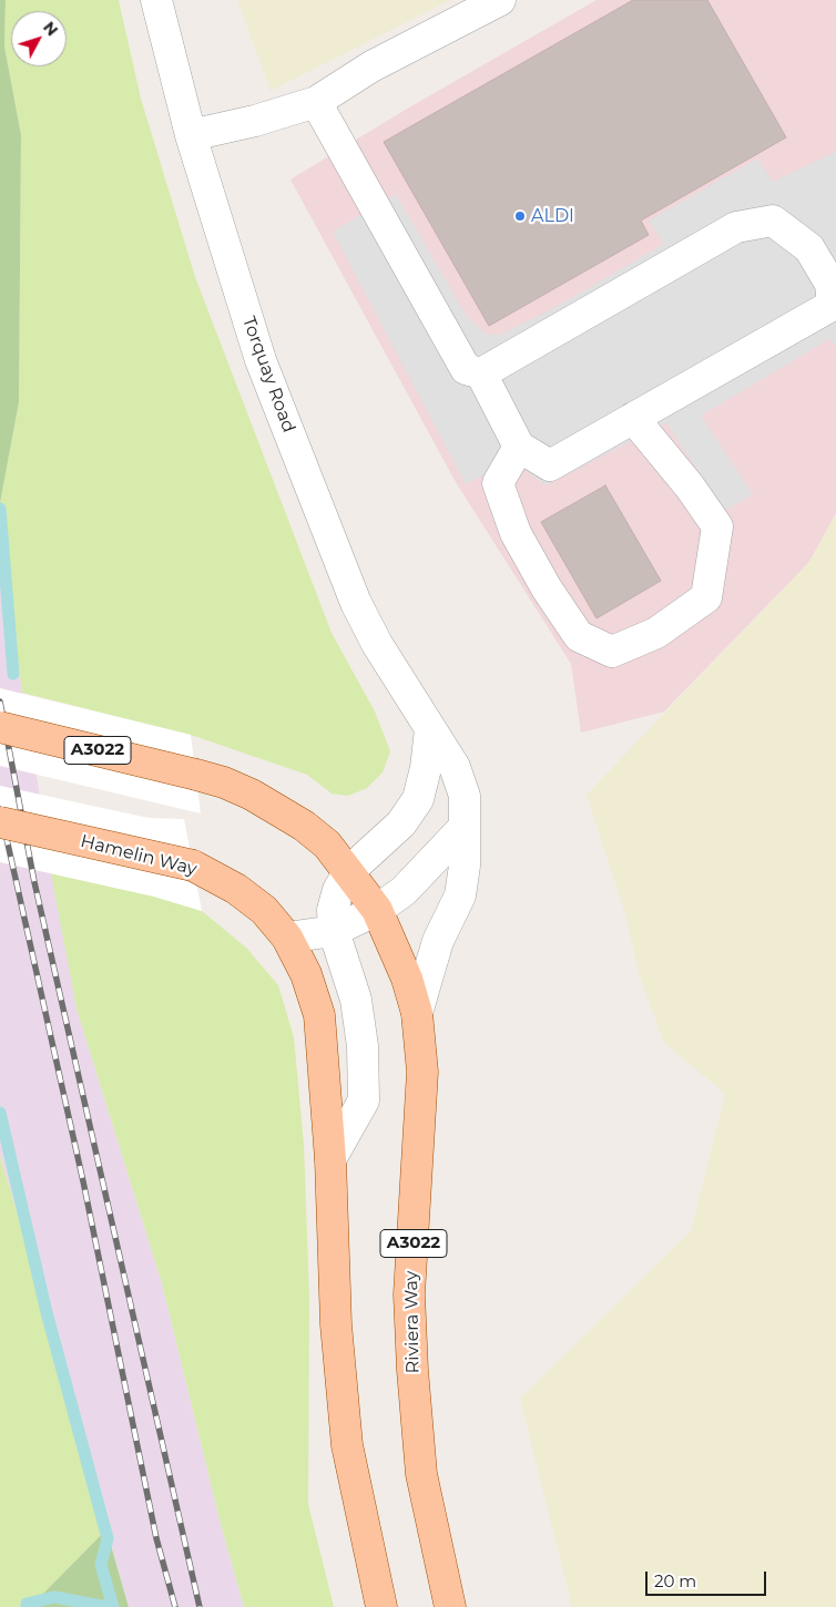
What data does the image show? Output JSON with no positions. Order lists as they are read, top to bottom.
{
  "streets": {
    "main road": ["A3022", "Hamelin Way", "Riviera Way"],
    "street": ["Torquay Road"]
  },
  "crossings": [
    ["Torquay Road", "Riviera Way"],
    ["A3022", "Riviera Way"]
  ],
  "places": ["ALDI"],
  "scale_bar": "20 m",
  "north": "top right"
}
